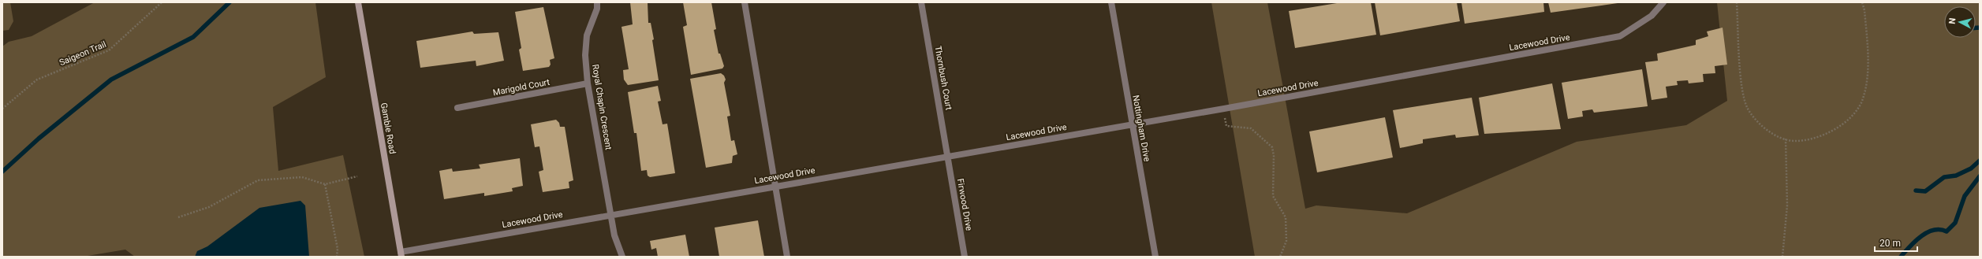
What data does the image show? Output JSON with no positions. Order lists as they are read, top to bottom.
{
  "streets": {
    "main road": ["Gamble Road"],
    "street": [
      "Lacewood Drive",
      "Thornbush Court",
      "Marigold Court",
      "Royal Chapin Crescent",
      "Nottingham Drive",
      "Firwood Drive"
    ],
    "path": ["Saigeon Trail"]
  },
  "crossings": [
    ["Lacewood Drive", "Thornbush Court"],
    ["Lacewood Drive", "Royal Chapin Crescent"],
    ["Lacewood Drive", "Gamble Road"],
    ["Lacewood Drive", "Nottingham Drive"],
    ["Lacewood Drive", "Firwood Drive"],
    ["Thornbush Court", "Firwood Drive"],
    ["Marigold Court", "Royal Chapin Crescent"]
  ],
  "scale_bar": "20 m",
  "north": "left"
}
